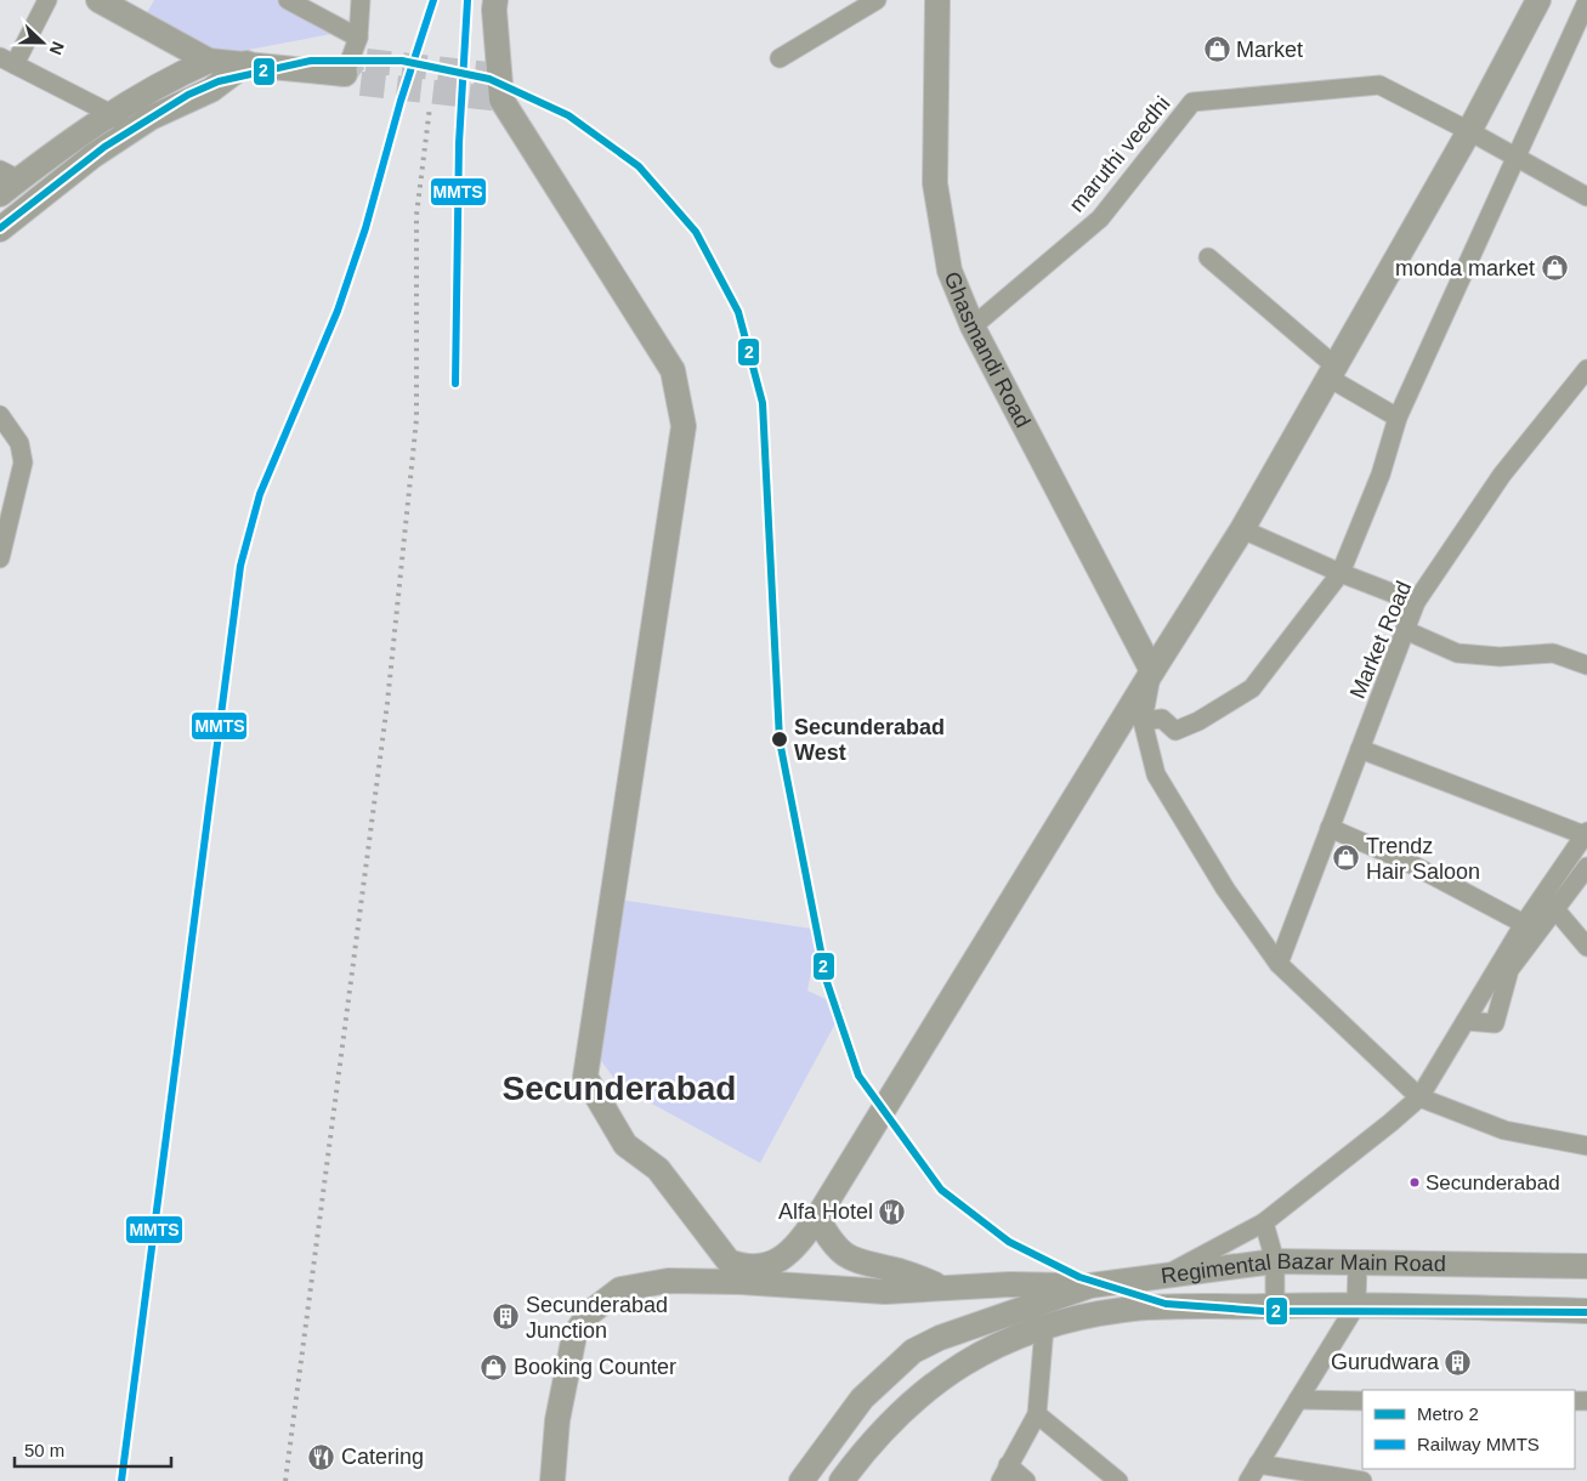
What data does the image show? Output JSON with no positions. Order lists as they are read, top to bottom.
{
  "streets": {
    "street": [
      "maruthi veedhi",
      "Ghasmandi Road",
      "Market Road",
      "Regimental Bazar Main Road"
    ]
  },
  "crossings": [
    ["maruthi veedhi", "Ghasmandi Road"]
  ],
  "districts": ["Secunderabad"],
  "places": {
    "shop": [
      "Market",
      "monda market",
      "Trendz Hair Saloon",
      "Booking Counter"
    ],
    "other": ["Secunderabad West", "Secunderabad"],
    "restaurant": ["Alfa Hotel", "Catering"],
    "building": ["Secunderabad Junction", "Gurudwara"]
  },
  "lines": ["rail line MMTS", "metro line 2"],
  "legend": ["Metro 2", "Railway MMTS"],
  "scale_bar": "50 m",
  "north": "right"
}
